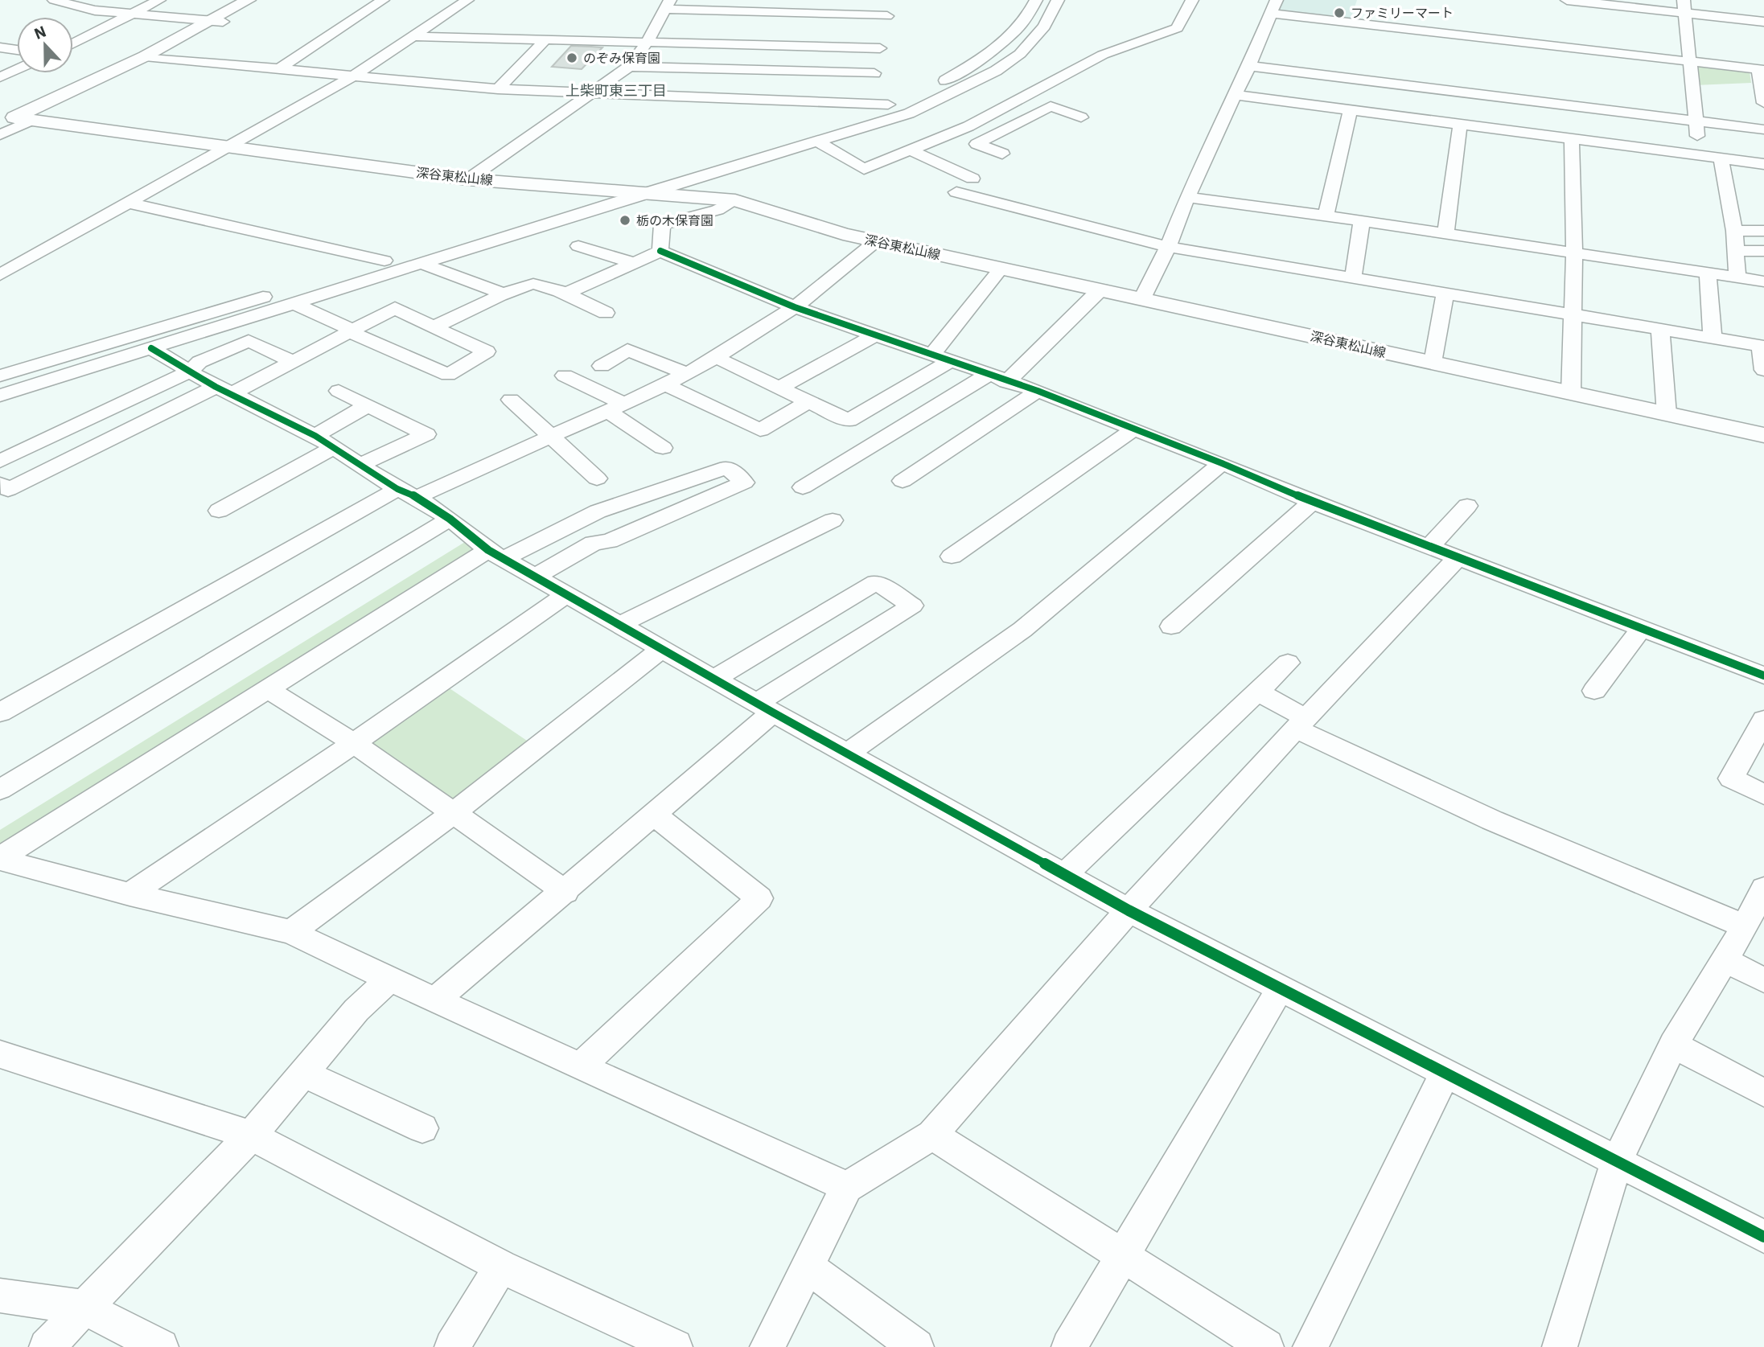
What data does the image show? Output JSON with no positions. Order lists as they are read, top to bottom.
{
  "streets": {
    "main road": ["深谷東松山線"]
  },
  "districts": ["上柴町東三丁目"],
  "places": ["ファミリーマート", "のぞみ保育園", "栃の木保育園"],
  "north": "top"
}
